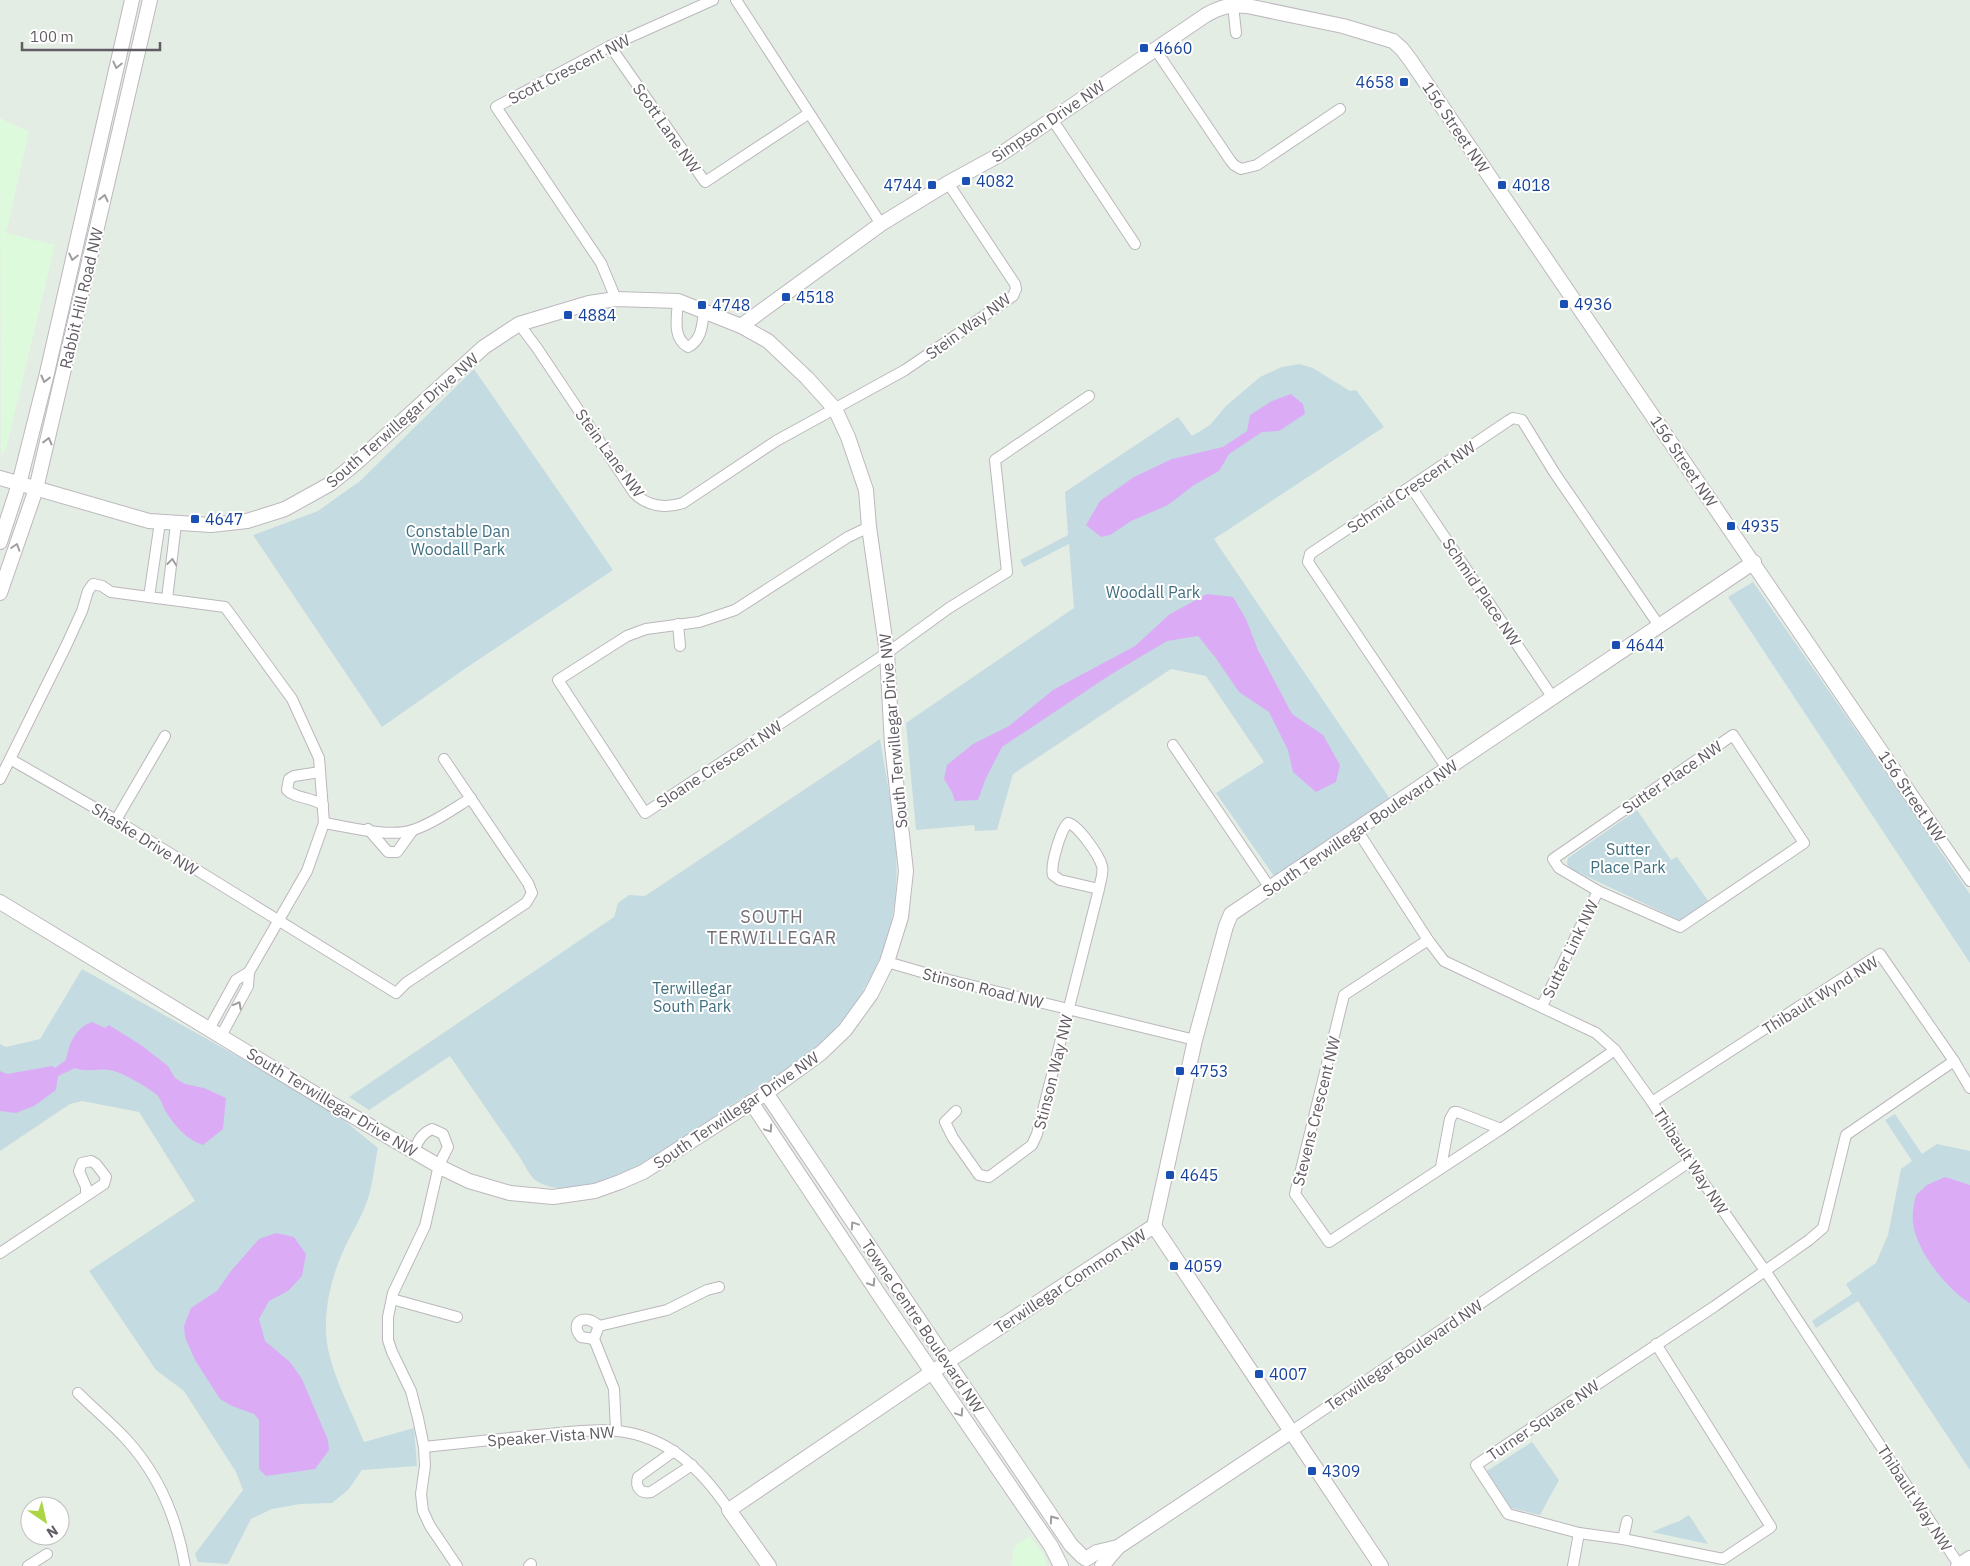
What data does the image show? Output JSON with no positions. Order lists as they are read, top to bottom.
{
  "streets": {
    "street": [
      "Scott Crescent NW",
      "Simpson Drive NW",
      "156 Street NW",
      "Scott Lane NW",
      "Rabbit Hill Road NW",
      "Stein Way NW",
      "South Terwillegar Drive NW",
      "Stein Lane NW",
      "Schmid Crescent NW",
      "Schmid Place NW",
      "Sloane Crescent NW",
      "Sutter Place NW",
      "South Terwillegar Boulevard NW",
      "Shaske Drive NW",
      "Sutter Link NW",
      "Stinson Road NW",
      "Thibault Wynd NW",
      "Stinson Way NW",
      "Stevens Crescent NW",
      "Thibault Way NW",
      "Terwillegar Common NW",
      "Towne Centre Boulevard NW",
      "Terwillegar Boulevard NW",
      "Turner Square NW",
      "Speaker Vista NW"
    ]
  },
  "crossings": [
    ["Scott Crescent NW", "Scott Lane NW"],
    ["Scott Crescent NW", "South Terwillegar Drive NW"],
    ["Simpson Drive NW", "156 Street NW"],
    ["Simpson Drive NW", "Stein Way NW"],
    ["Simpson Drive NW", "South Terwillegar Drive NW"],
    ["156 Street NW", "South Terwillegar Boulevard NW"],
    ["Rabbit Hill Road NW", "South Terwillegar Drive NW"],
    ["Stein Way NW", "South Terwillegar Drive NW"],
    ["Stein Way NW", "Stein Lane NW"],
    ["South Terwillegar Drive NW", "Stein Lane NW"],
    ["South Terwillegar Drive NW", "Sloane Crescent NW"],
    ["South Terwillegar Drive NW", "Stinson Road NW"],
    ["South Terwillegar Drive NW", "Towne Centre Boulevard NW"],
    ["Schmid Crescent NW", "Schmid Place NW"],
    ["Schmid Crescent NW", "South Terwillegar Boulevard NW"],
    ["Schmid Place NW", "South Terwillegar Boulevard NW"],
    ["Sutter Place NW", "Sutter Link NW"],
    ["South Terwillegar Boulevard NW", "Stinson Road NW"],
    ["South Terwillegar Boulevard NW", "Thibault Way NW"],
    ["South Terwillegar Boulevard NW", "Terwillegar Common NW"],
    ["Sutter Link NW", "Thibault Way NW"],
    ["Stinson Road NW", "Stinson Way NW"],
    ["Thibault Wynd NW", "Thibault Way NW"],
    ["Stevens Crescent NW", "Thibault Way NW"],
    ["Thibault Way NW", "Terwillegar Boulevard NW"],
    ["Thibault Way NW", "Turner Square NW"],
    ["Terwillegar Common NW", "Towne Centre Boulevard NW"],
    ["Terwillegar Common NW", "Terwillegar Boulevard NW"],
    ["Terwillegar Common NW", "Speaker Vista NW"],
    ["Towne Centre Boulevard NW", "Terwillegar Boulevard NW"]
  ],
  "districts": ["SOUTH TERWILLEGAR"],
  "parks": [
    "Constable Dan Woodall Park",
    "Woodall Park",
    "Sutter Place Park",
    "Terwillegar South Park"
  ],
  "places": {
    "transit": [
      "4660",
      "4658",
      "4082",
      "4744",
      "4018",
      "4518",
      "4936",
      "4748",
      "4884",
      "4647",
      "4935",
      "4644",
      "4753",
      "4645",
      "4059",
      "4007",
      "4309"
    ]
  },
  "scale_bar": "100 m",
  "north": "bottom right"
}
